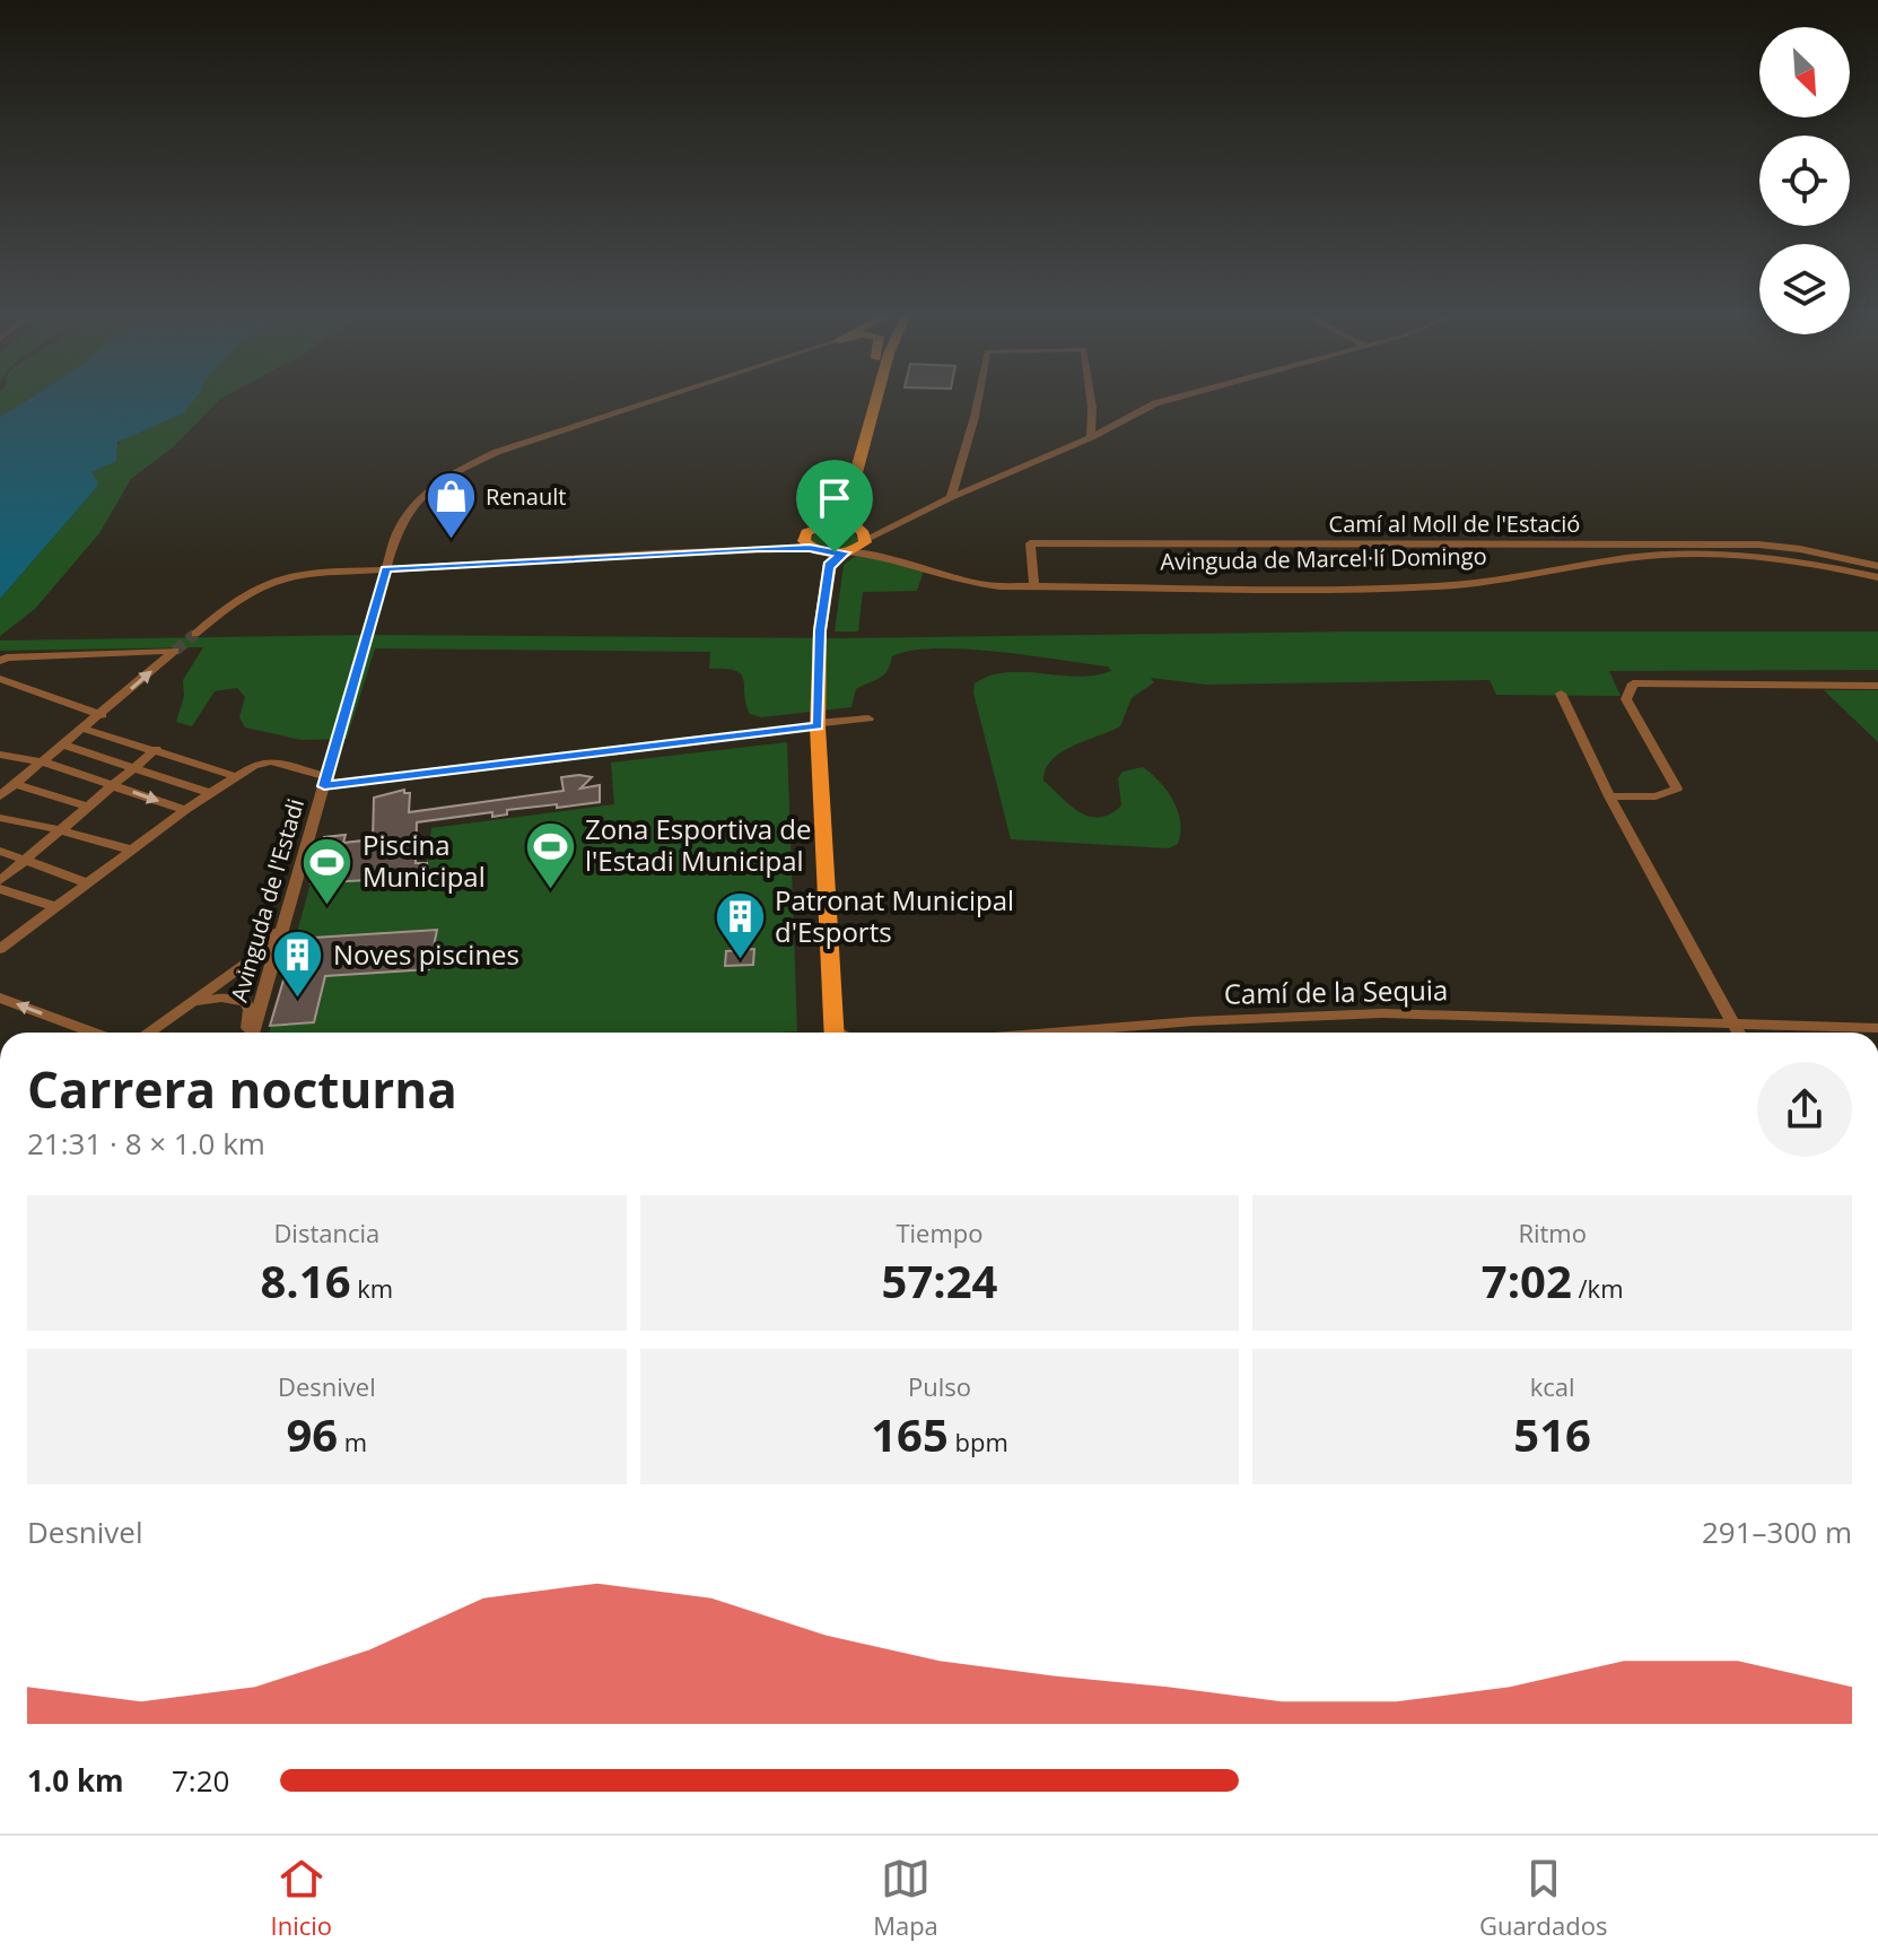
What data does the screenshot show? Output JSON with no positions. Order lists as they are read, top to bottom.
{
  "streets": {
    "street": [
      "Camí al Moll de l'Estació",
      "Avinguda de Marcel·lí Domingo",
      "Avinguda de l'Estadi",
      "Camí de la Sequia"
    ]
  },
  "crossings": [
    ["Camí al Moll de l'Estació", "Avinguda de Marcel·lí Domingo"]
  ],
  "places": {
    "shop": ["Renault"],
    "sports": ["Zona Esportiva de l'Estadi Municipal", "Piscina Municipal"],
    "building": ["Patronat Municipal d'Esports", "Noves piscines"]
  },
  "north": "bottom right",
  "page": {
    "heading": ["Carrera nocturna", "21:31 · 8 × 1.0 km"],
    "stats": [
      ["Distancia", "8.16 km"],
      ["Tiempo", "57:24"],
      ["Ritmo", "7:02 /km"],
      ["Desnivel", "96 m"],
      ["Pulso", "165 bpm"],
      ["kcal", "516"]
    ],
    "chart": ["Desnivel", "291–300 m"],
    "list": [
      {
        "name": "1.0 km",
        "note": "7:20"
      }
    ],
    "tabs": ["Inicio", "Mapa", "Guardados"]
  }
}
